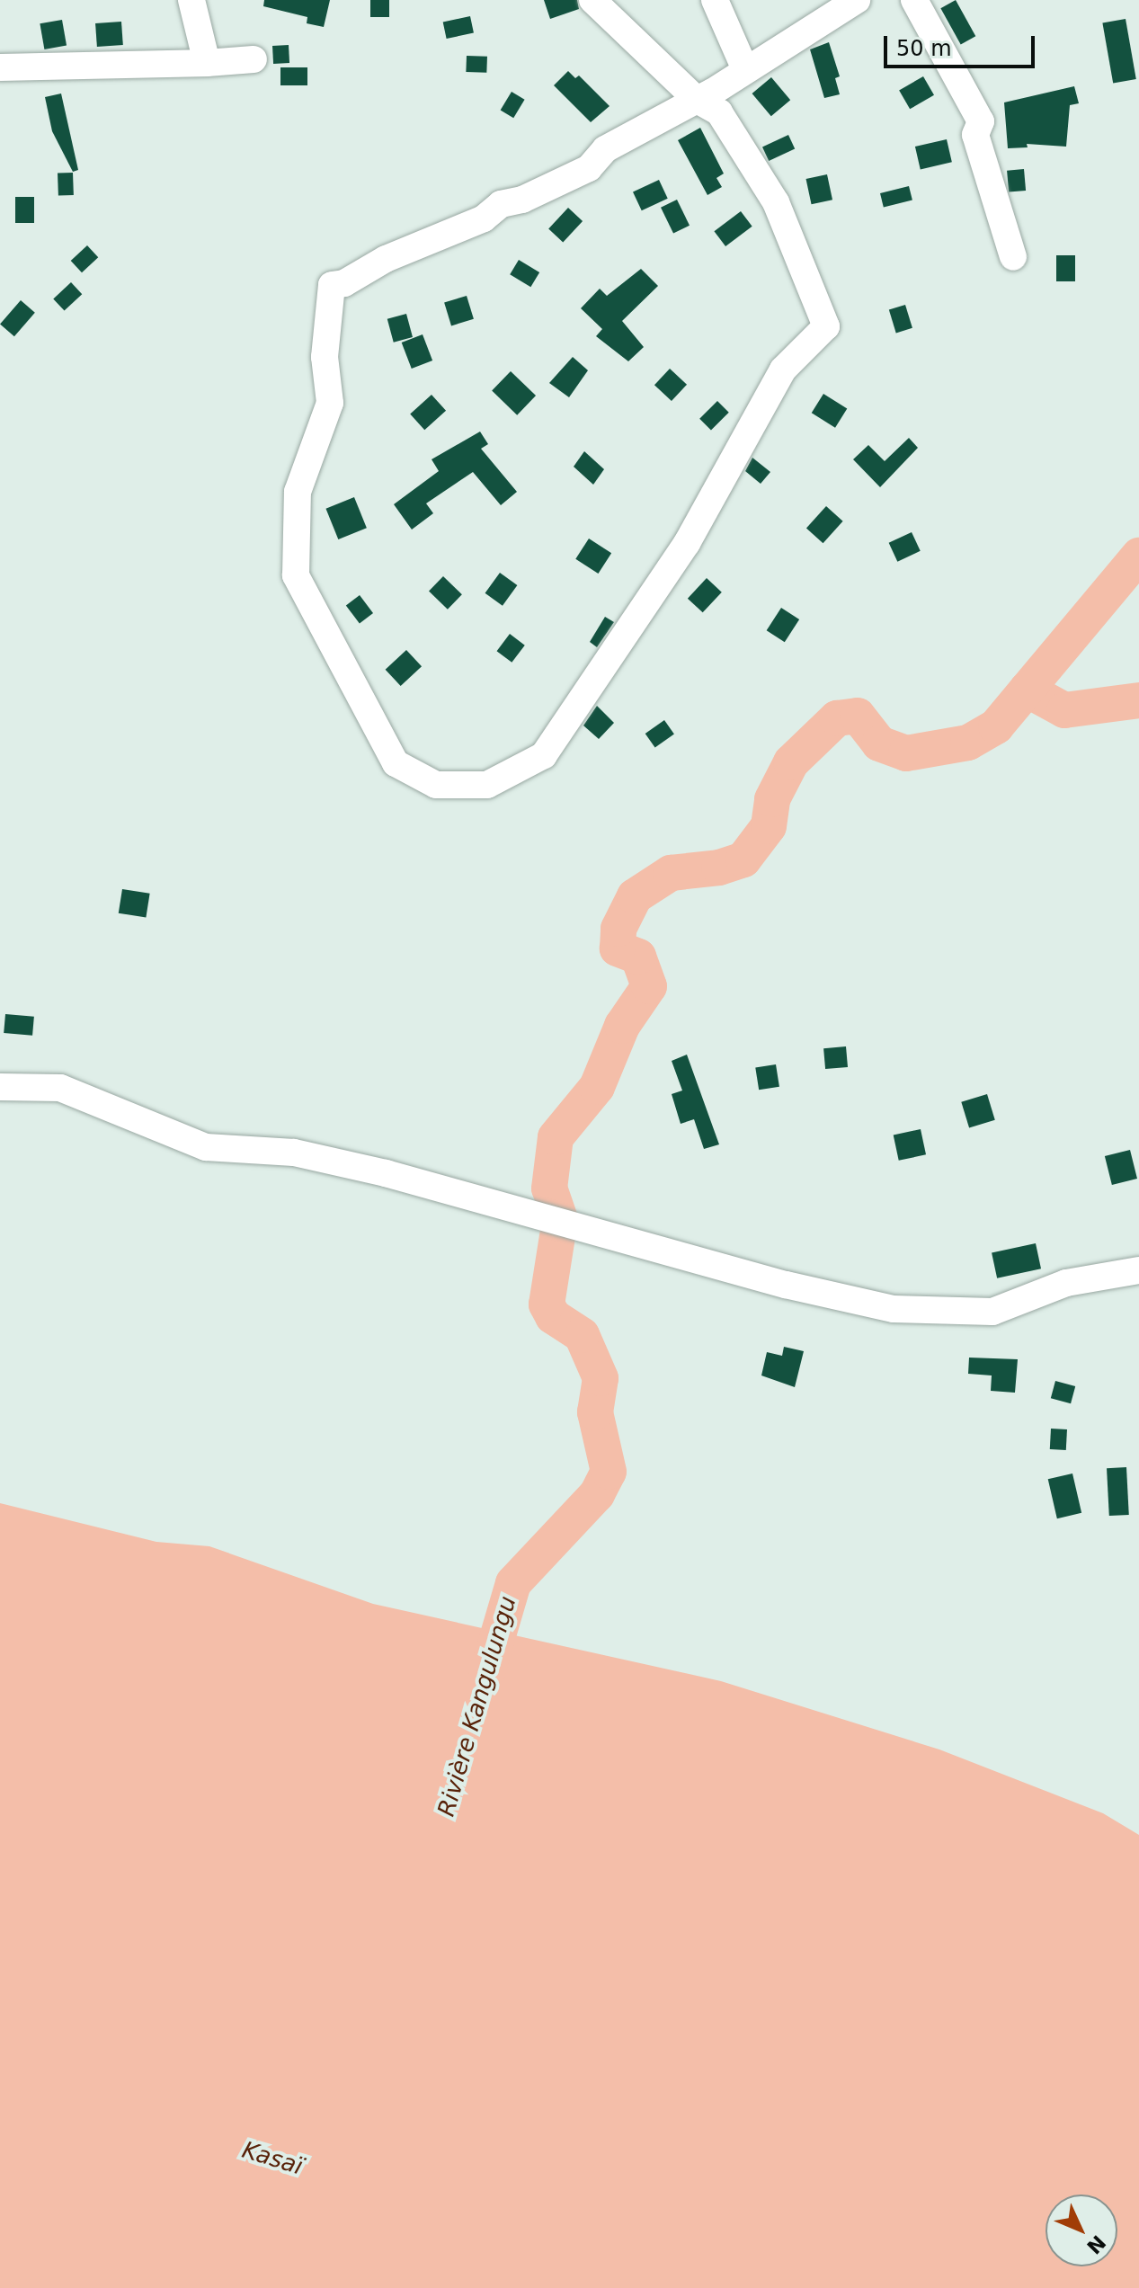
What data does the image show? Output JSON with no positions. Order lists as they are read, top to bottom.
{
  "water": ["Rivière Kangulungu", "Kasaï"],
  "scale_bar": "50 m",
  "north": "bottom right"
}
